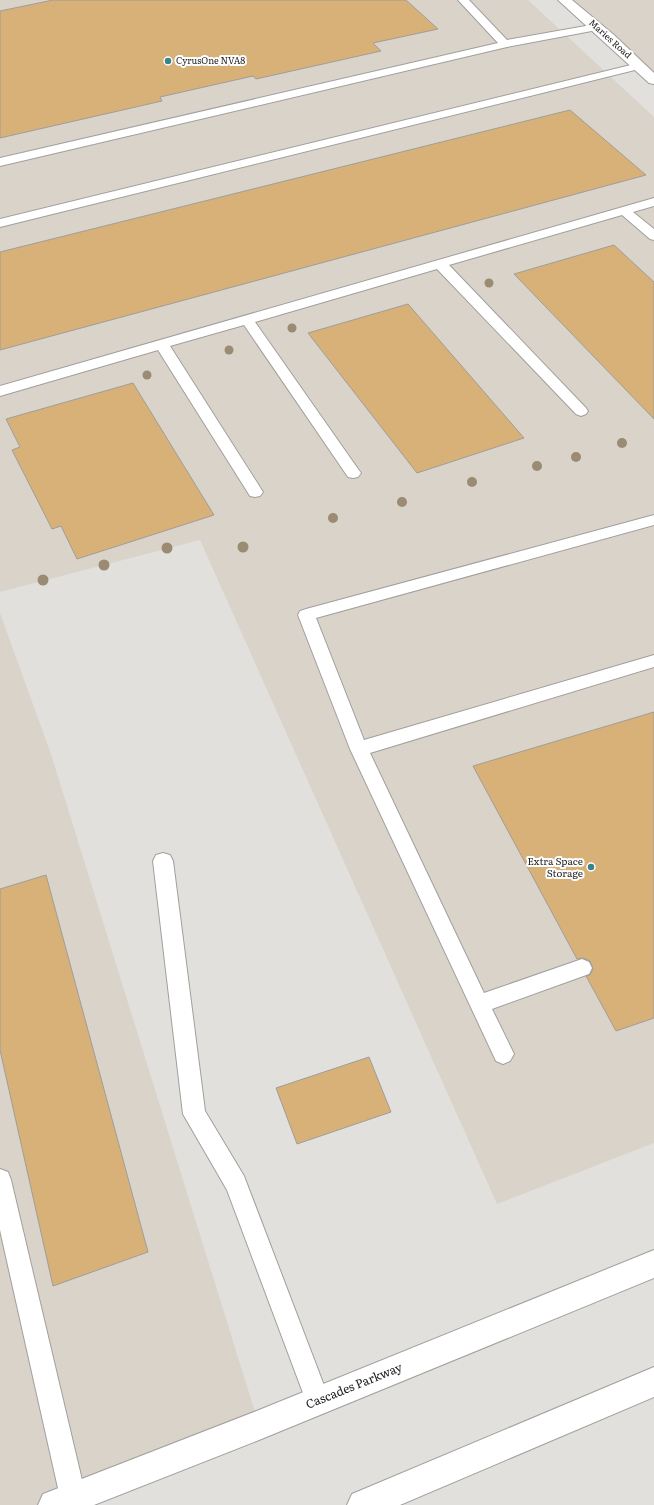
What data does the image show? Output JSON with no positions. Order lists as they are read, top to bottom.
{
  "streets": {
    "main road": ["Maries Road", "Cascades Parkway"]
  },
  "places": ["CyrusOne NVA8", "Extra Space Storage"]
}
